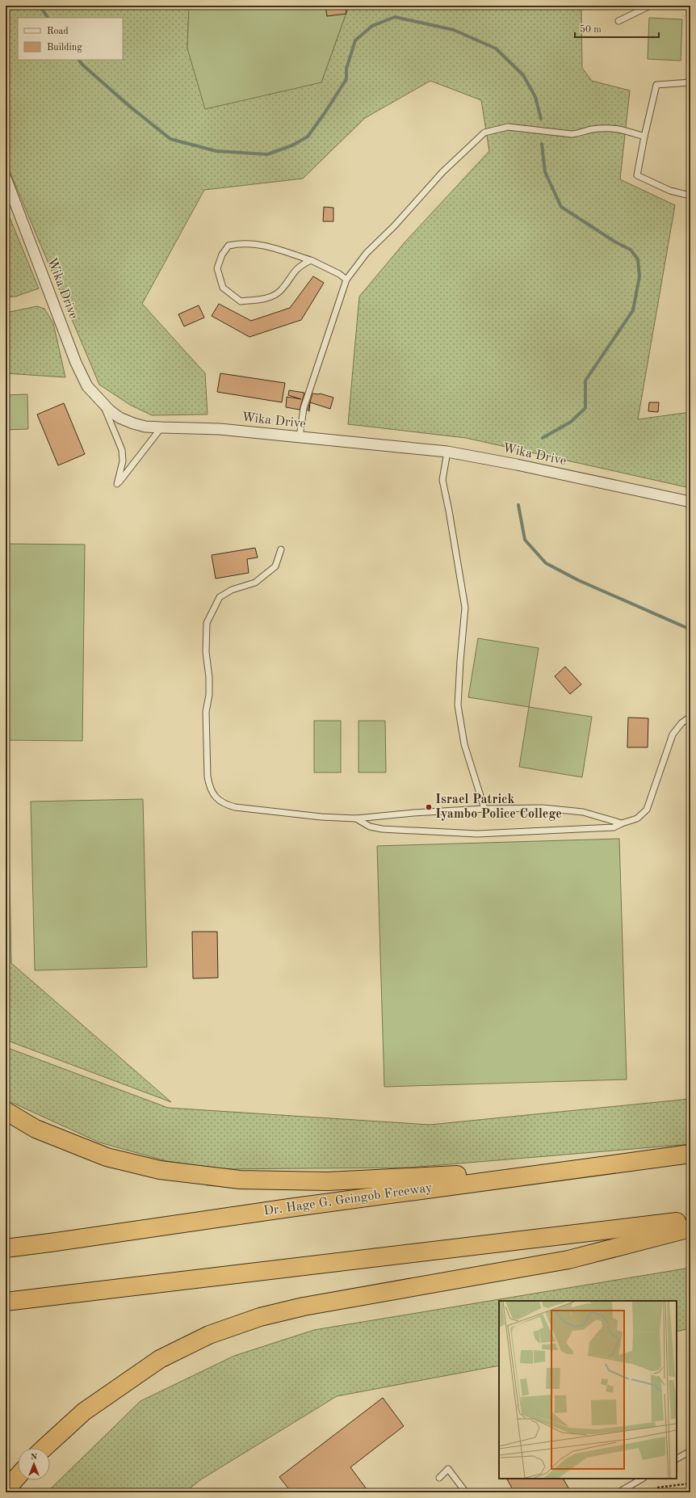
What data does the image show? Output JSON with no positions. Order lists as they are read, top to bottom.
{
  "streets": {
    "highway": ["Dr. Hage G. Geingob Freeway"],
    "street": ["Wika Drive"]
  },
  "places": ["Israel Patrick Iyambo Police College"],
  "legend": ["Road", "Building"],
  "scale_bar": "50 m",
  "north": "top"
}
